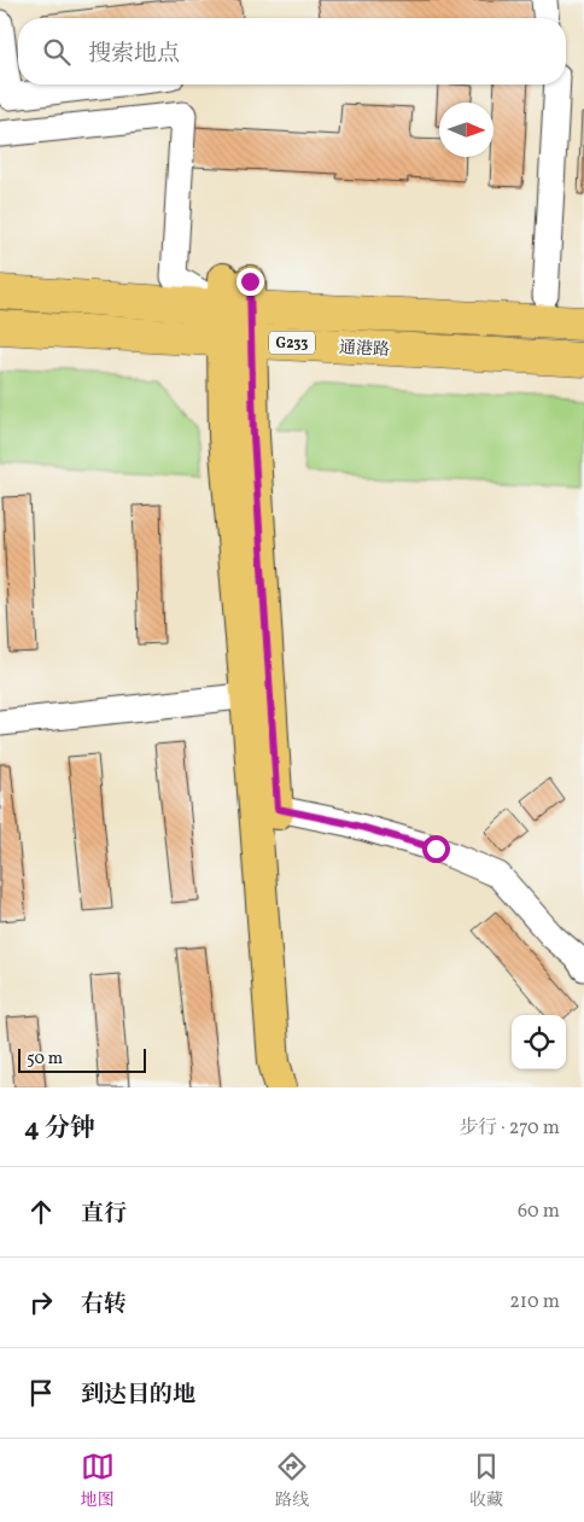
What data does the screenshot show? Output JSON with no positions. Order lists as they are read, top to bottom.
{
  "streets": {
    "highway": ["G233", "通港路"]
  },
  "scale_bar": "50 m",
  "north": "right",
  "page": {
    "search": "搜索地点",
    "scale": "50 m",
    "heading": ["4 分钟", "步行 · 270 m"],
    "list": [
      ["直行", "60 m"],
      ["右转", "210 m"],
      "到达目的地"
    ],
    "nav": ["地图", "路线", "收藏"]
  }
}
